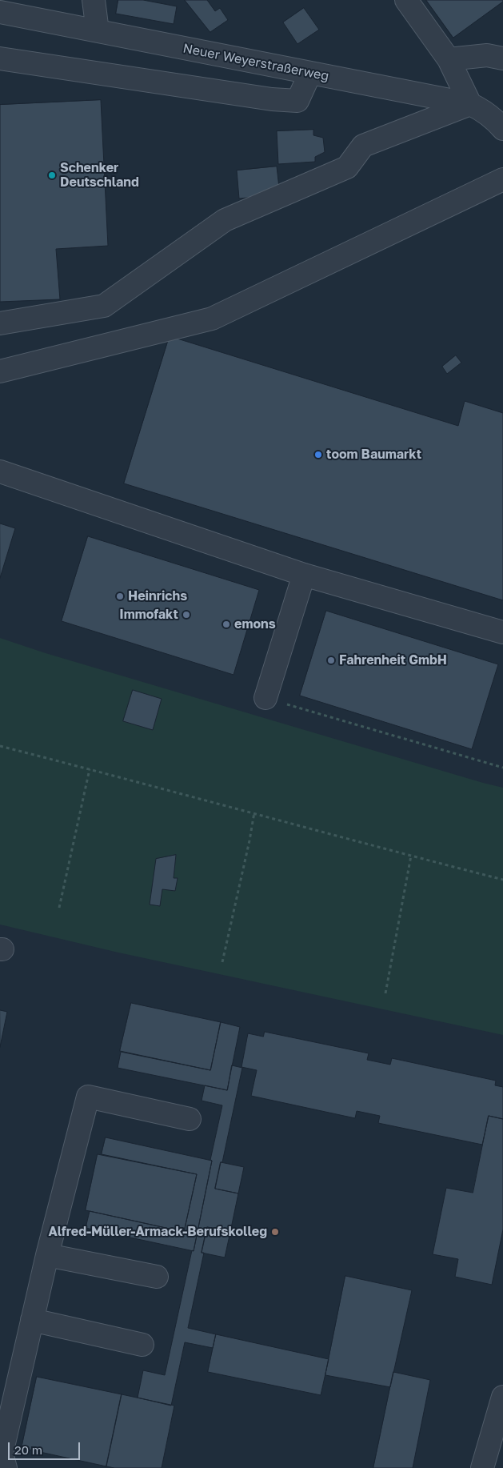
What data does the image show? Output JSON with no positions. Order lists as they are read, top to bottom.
{
  "streets": {
    "street": ["Neuer Weyerstraßerweg"]
  },
  "places": [
    "Schenker Deutschland",
    "toom Baumarkt",
    "Heinrichs",
    "Immofakt",
    "emons",
    "Fahrenheit GmbH",
    "Alfred-Müller-Armack-Berufskolleg"
  ],
  "scale_bar": "20 m"
}
